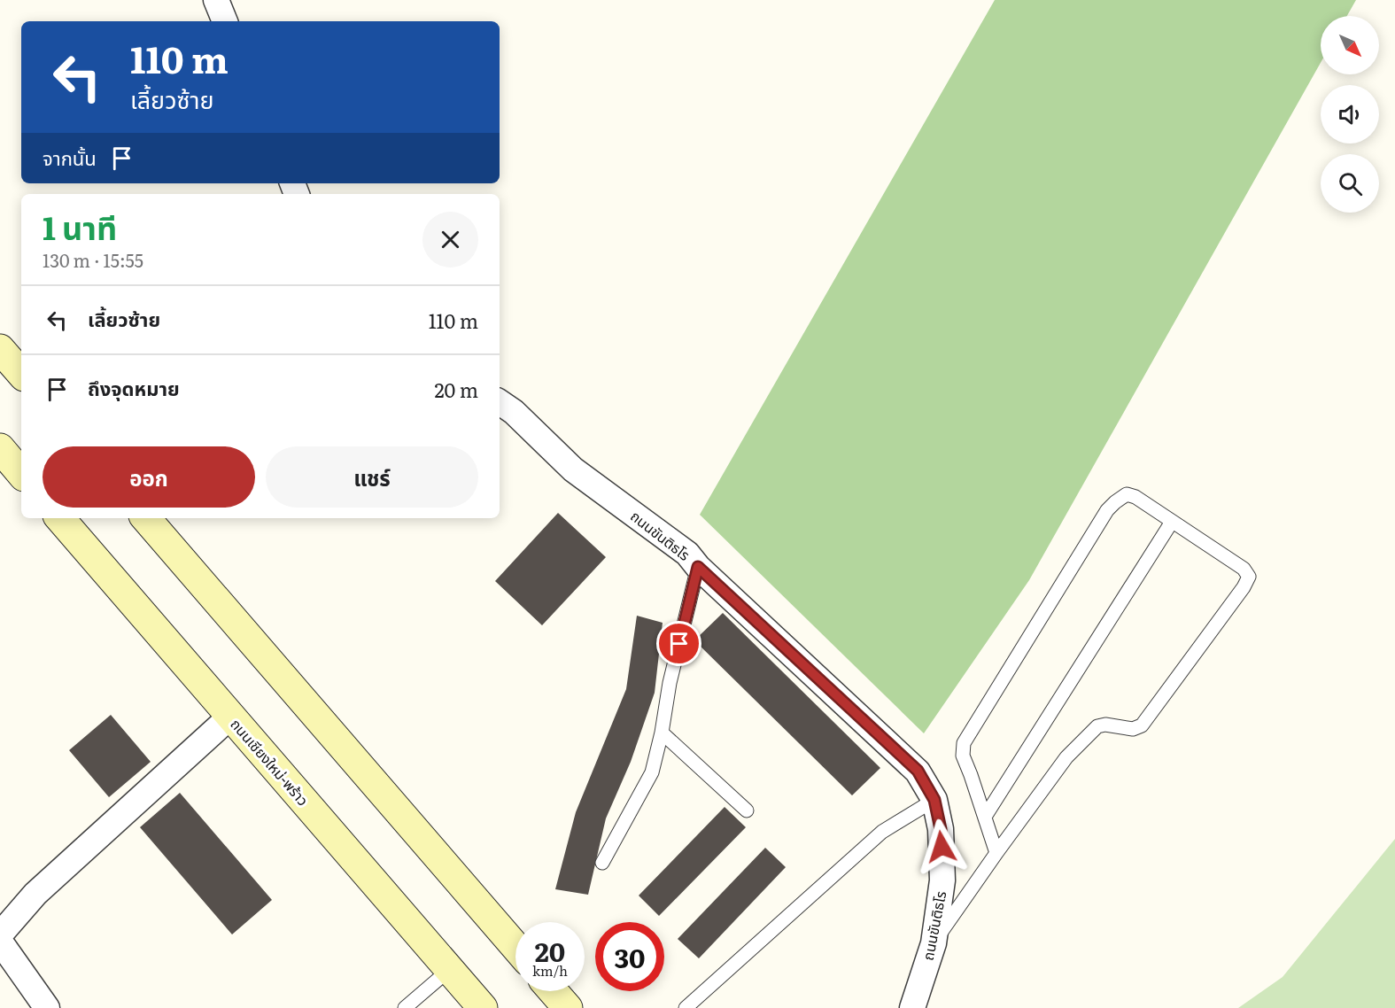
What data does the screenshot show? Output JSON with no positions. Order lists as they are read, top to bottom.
{
  "streets": {
    "main road": ["ถนนเชียงใหม่-พร้าว"],
    "street": ["ถนนขันติธโร"]
  },
  "north": "bottom right",
  "page": {
    "turn": ["110 m", "เลี้ยวซ้าย"],
    "then": "จากนั้น",
    "heading": ["1 นาที", "130 m · 15:55"],
    "list": [
      {
        "name": "เลี้ยวซ้าย",
        "value": "110 m"
      },
      {
        "name": "ถึงจุดหมาย",
        "value": "20 m"
      }
    ],
    "buttons": ["ออก", "แชร์"],
    "speed": "20 km/h",
    "limit": "30"
  }
}
